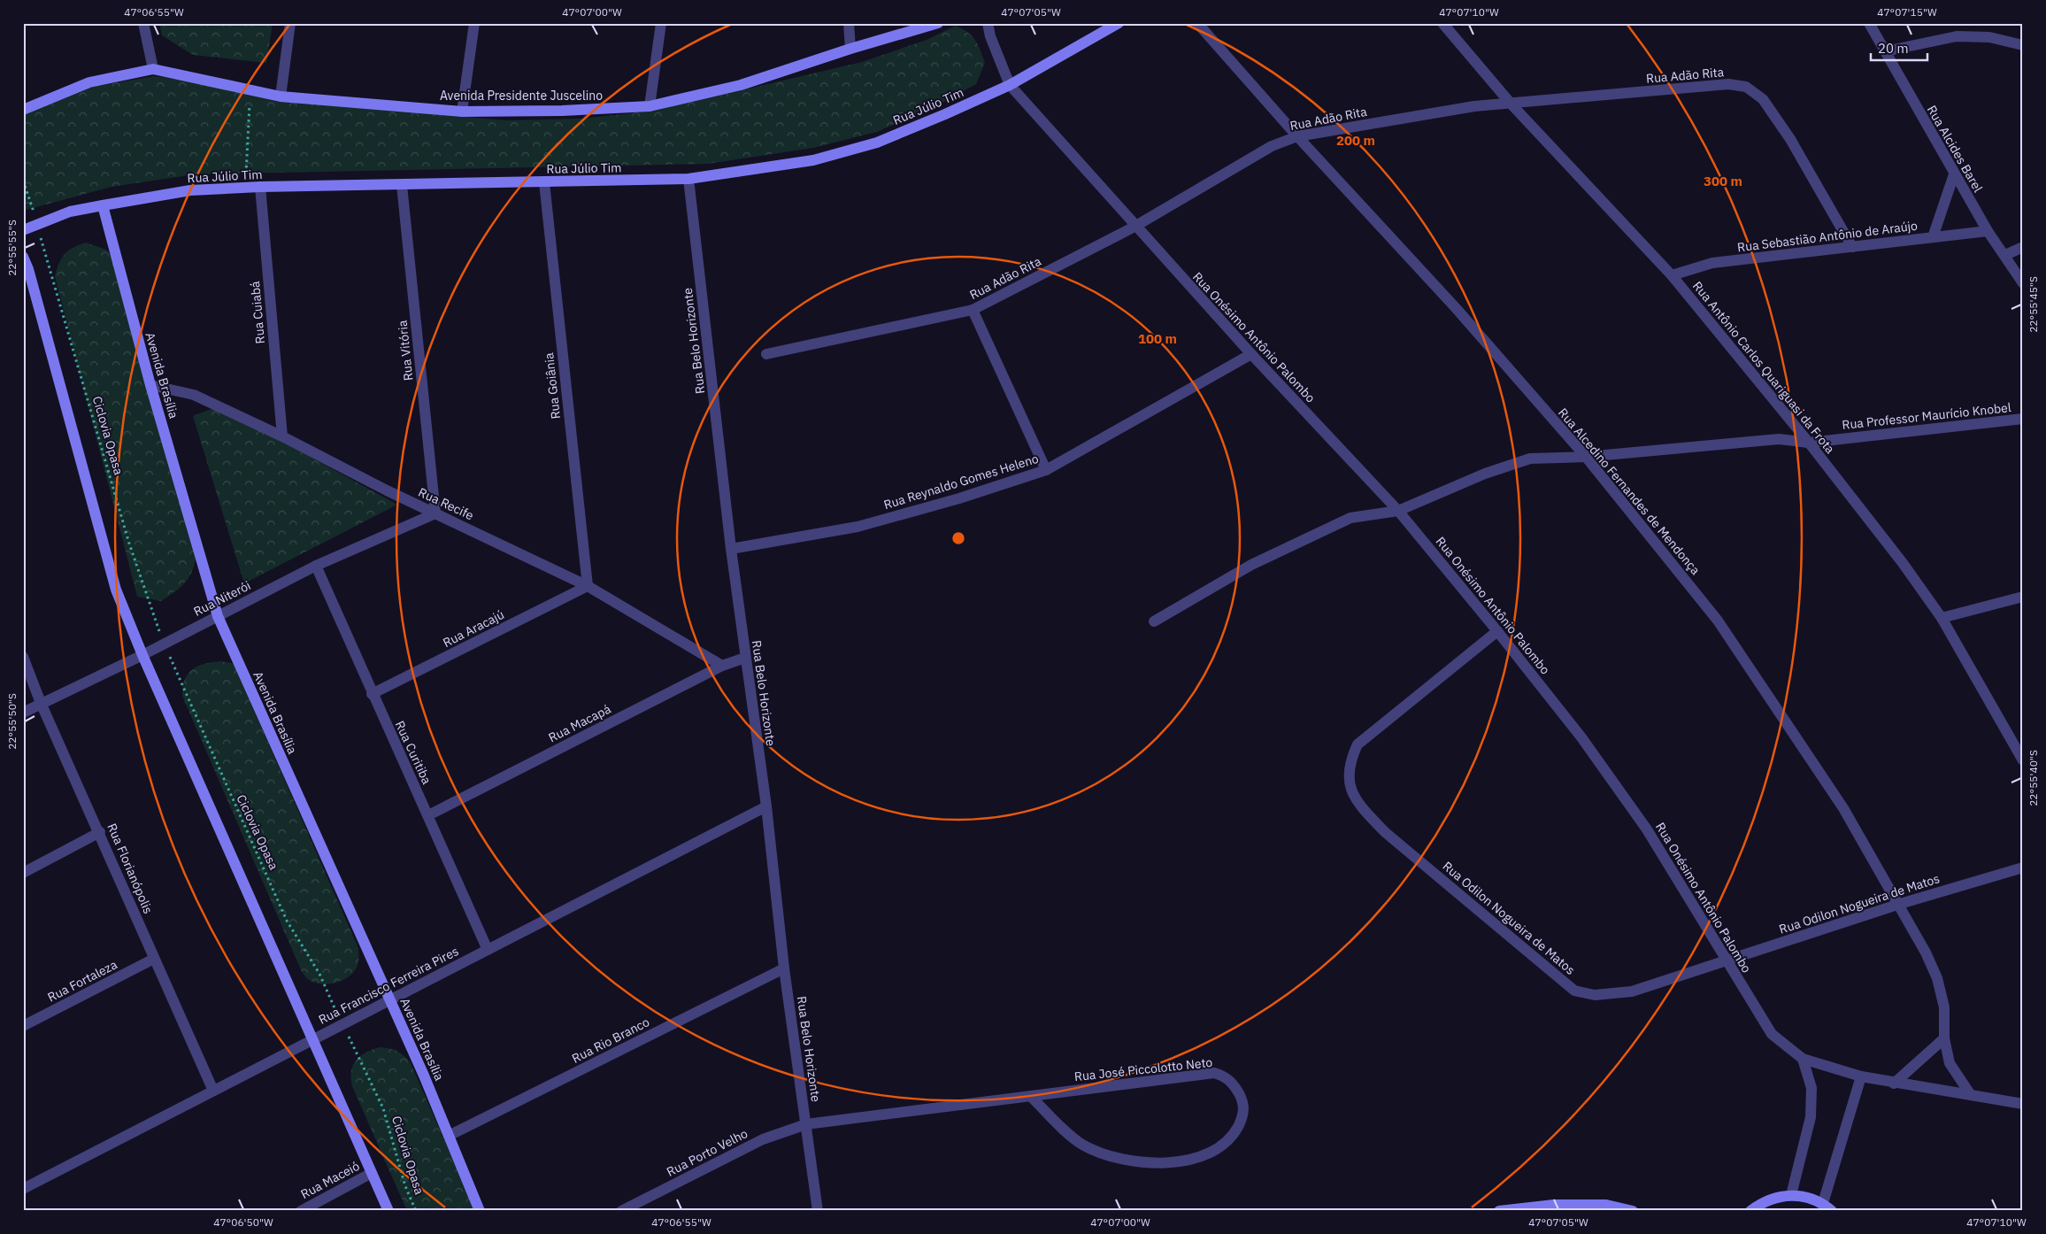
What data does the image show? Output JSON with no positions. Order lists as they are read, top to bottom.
{
  "streets": {
    "main road": ["Avenida Presidente Juscelino", "Rua Júlio Tim", "Avenida Brasília"],
    "street": [
      "Rua Adão Rita",
      "Rua Alcides Barel",
      "Rua Sebastião Antônio de Araújo",
      "Rua Cuiabá",
      "Rua Onésimo Antônio Palombo",
      "Rua Belo Horizonte",
      "Rua Vitória",
      "Rua Antônio Carlos Quariguasi da Frota",
      "Rua Goiânia",
      "Rua Professor Maurício Knobel",
      "Rua Reynaldo Gomes Heleno",
      "Rua Alcedino Fernandes de Mendonça",
      "Rua Recife",
      "Rua Niterói",
      "Rua Aracajú",
      "Rua Macapá",
      "Rua Curitiba",
      "Rua Florianópolis",
      "Rua Odilon Nogueira de Matos",
      "Rua Fortaleza",
      "Rua Francisco Ferreira Pires",
      "Rua Rio Branco",
      "Rua José Piccolotto Neto",
      "Rua Porto Velho",
      "Rua Maceió"
    ],
    "path": ["Ciclovia Opasa"]
  },
  "crossings": [
    ["Rua Adão Rita", "Rua Sebastião Antônio de Araújo"],
    ["Rua Adão Rita", "Rua Onésimo Antônio Palombo"],
    ["Rua Adão Rita", "Rua Antônio Carlos Quariguasi da Frota"],
    ["Rua Adão Rita", "Rua Alcedino Fernandes de Mendonça"],
    ["Rua Júlio Tim", "Rua Cuiabá"],
    ["Rua Júlio Tim", "Rua Onésimo Antônio Palombo"],
    ["Rua Júlio Tim", "Rua Belo Horizonte"],
    ["Rua Júlio Tim", "Rua Vitória"],
    ["Rua Júlio Tim", "Avenida Brasília"],
    ["Rua Júlio Tim", "Rua Goiânia"],
    ["Rua Alcides Barel", "Rua Sebastião Antônio de Araújo"],
    ["Rua Sebastião Antônio de Araújo", "Rua Antônio Carlos Quariguasi da Frota"],
    ["Rua Cuiabá", "Rua Recife"],
    ["Rua Onésimo Antônio Palombo", "Rua Professor Maurício Knobel"],
    ["Rua Onésimo Antônio Palombo", "Rua Reynaldo Gomes Heleno"],
    ["Rua Onésimo Antônio Palombo", "Rua Alcedino Fernandes de Mendonça"],
    ["Rua Onésimo Antônio Palombo", "Rua Odilon Nogueira de Matos"],
    ["Rua Belo Horizonte", "Rua Reynaldo Gomes Heleno"],
    ["Rua Belo Horizonte", "Rua Macapá"],
    ["Rua Belo Horizonte", "Rua Francisco Ferreira Pires"],
    ["Rua Belo Horizonte", "Rua Rio Branco"],
    ["Rua Belo Horizonte", "Rua José Piccolotto Neto"],
    ["Rua Belo Horizonte", "Rua Porto Velho"],
    ["Rua Vitória", "Rua Recife"],
    ["Rua Vitória", "Rua Niterói"],
    ["Rua Antônio Carlos Quariguasi da Frota", "Rua Professor Maurício Knobel"],
    ["Avenida Brasília", "Rua Recife"],
    ["Avenida Brasília", "Rua Niterói"],
    ["Avenida Brasília", "Rua Francisco Ferreira Pires"],
    ["Avenida Brasília", "Rua Rio Branco"],
    ["Rua Goiânia", "Rua Recife"],
    ["Rua Goiânia", "Rua Aracajú"],
    ["Rua Professor Maurício Knobel", "Rua Alcedino Fernandes de Mendonça"],
    ["Rua Alcedino Fernandes de Mendonça", "Rua Odilon Nogueira de Matos"],
    ["Rua Recife", "Rua Niterói"],
    ["Rua Recife", "Rua Aracajú"],
    ["Rua Recife", "Rua Macapá"],
    ["Rua Niterói", "Rua Curitiba"],
    ["Rua Niterói", "Rua Florianópolis"],
    ["Rua Aracajú", "Rua Curitiba"],
    ["Rua Macapá", "Rua Curitiba"],
    ["Rua Curitiba", "Rua Francisco Ferreira Pires"],
    ["Rua Florianópolis", "Rua Fortaleza"],
    ["Rua Florianópolis", "Rua Francisco Ferreira Pires"],
    ["Rua José Piccolotto Neto", "Rua Porto Velho"]
  ],
  "scale_bar": "20 m",
  "coordinates": [
    "47°06'55\"W",
    "47°07'00\"W",
    "47°07'05\"W",
    "47°07'10\"W",
    "47°07'15\"W",
    "22°55'55\"S",
    "22°55'45\"S",
    "22°55'50\"S",
    "22°55'40\"S",
    "47°06'50\"W"
  ],
  "rings": ["200 m", "300 m", "100 m"]
}
